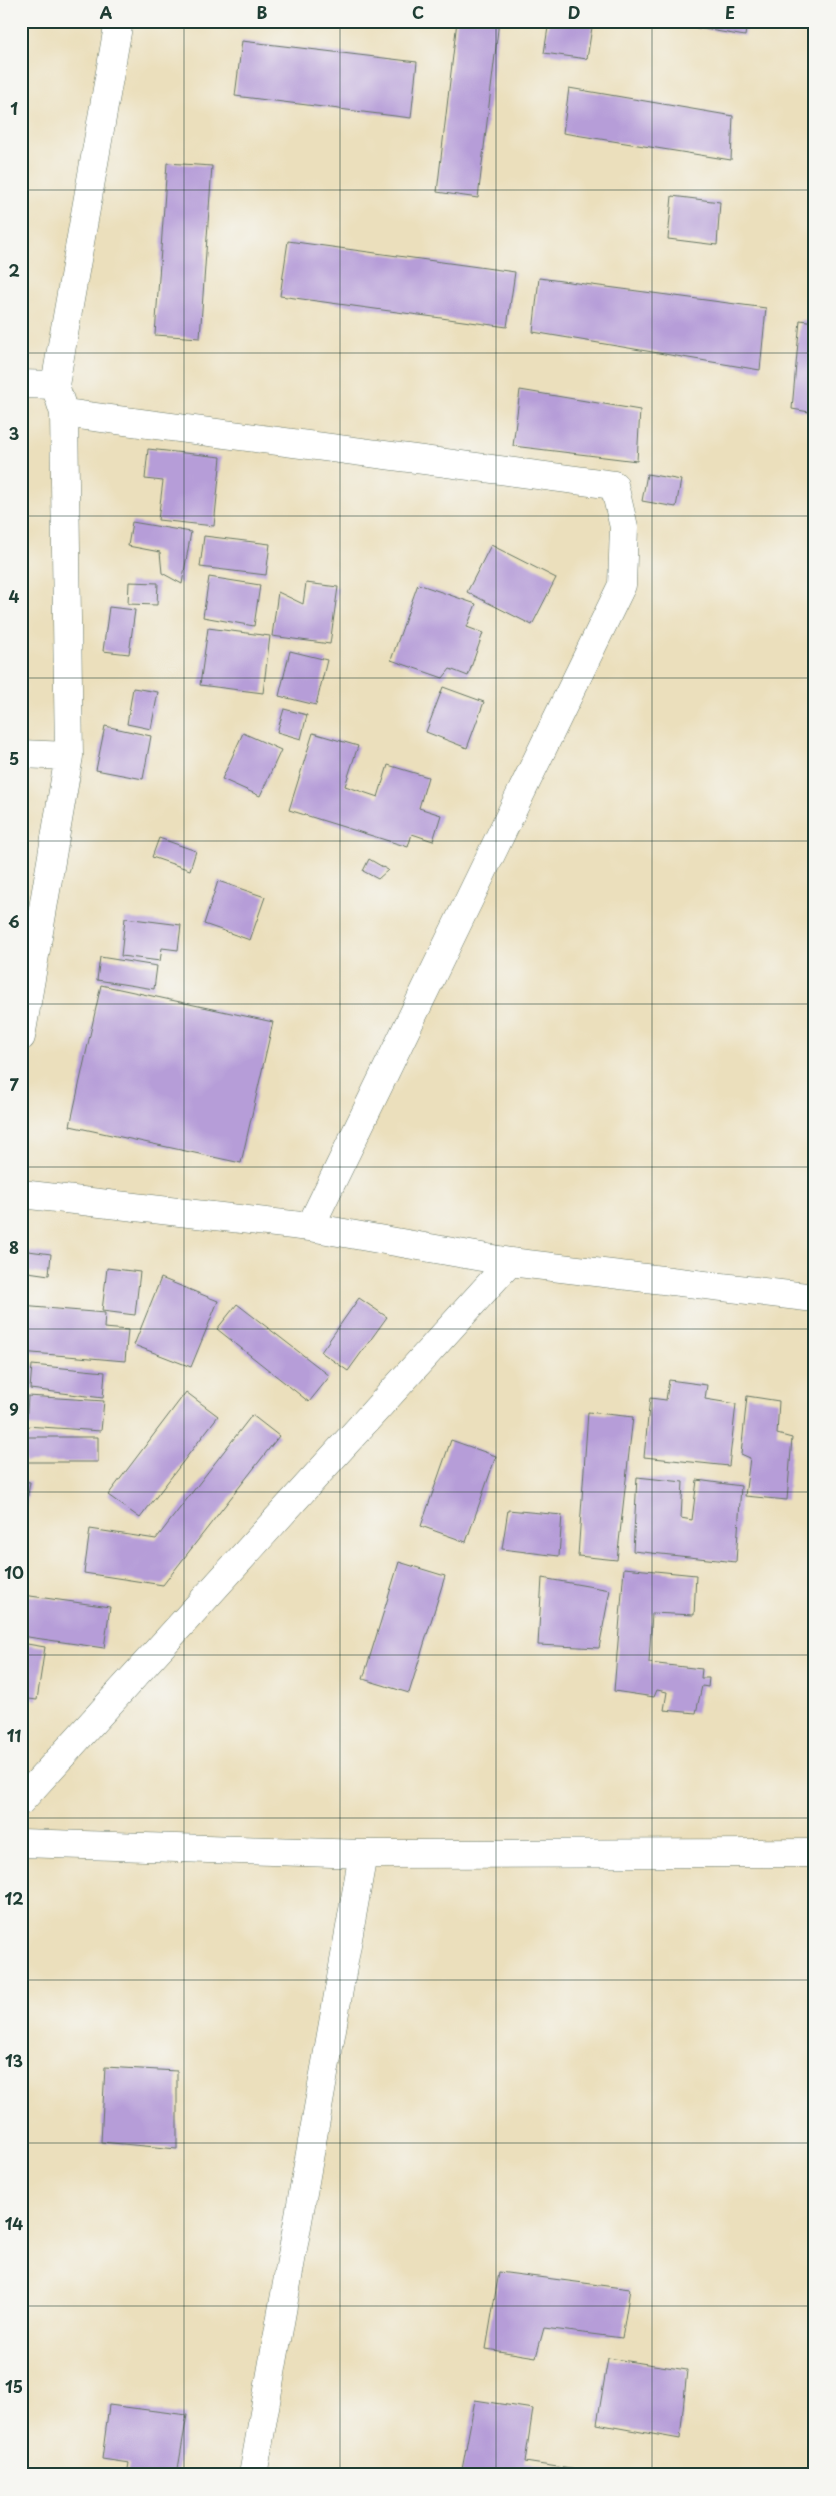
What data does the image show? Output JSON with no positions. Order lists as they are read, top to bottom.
{
  "grid": {
    "columns": [
      "A",
      "B",
      "C",
      "D",
      "E"
    ],
    "rows": [
      "1",
      "2",
      "3",
      "4",
      "5",
      "6",
      "7",
      "8",
      "9",
      "10",
      "11",
      "12",
      "13",
      "14",
      "15"
    ]
  }
}
